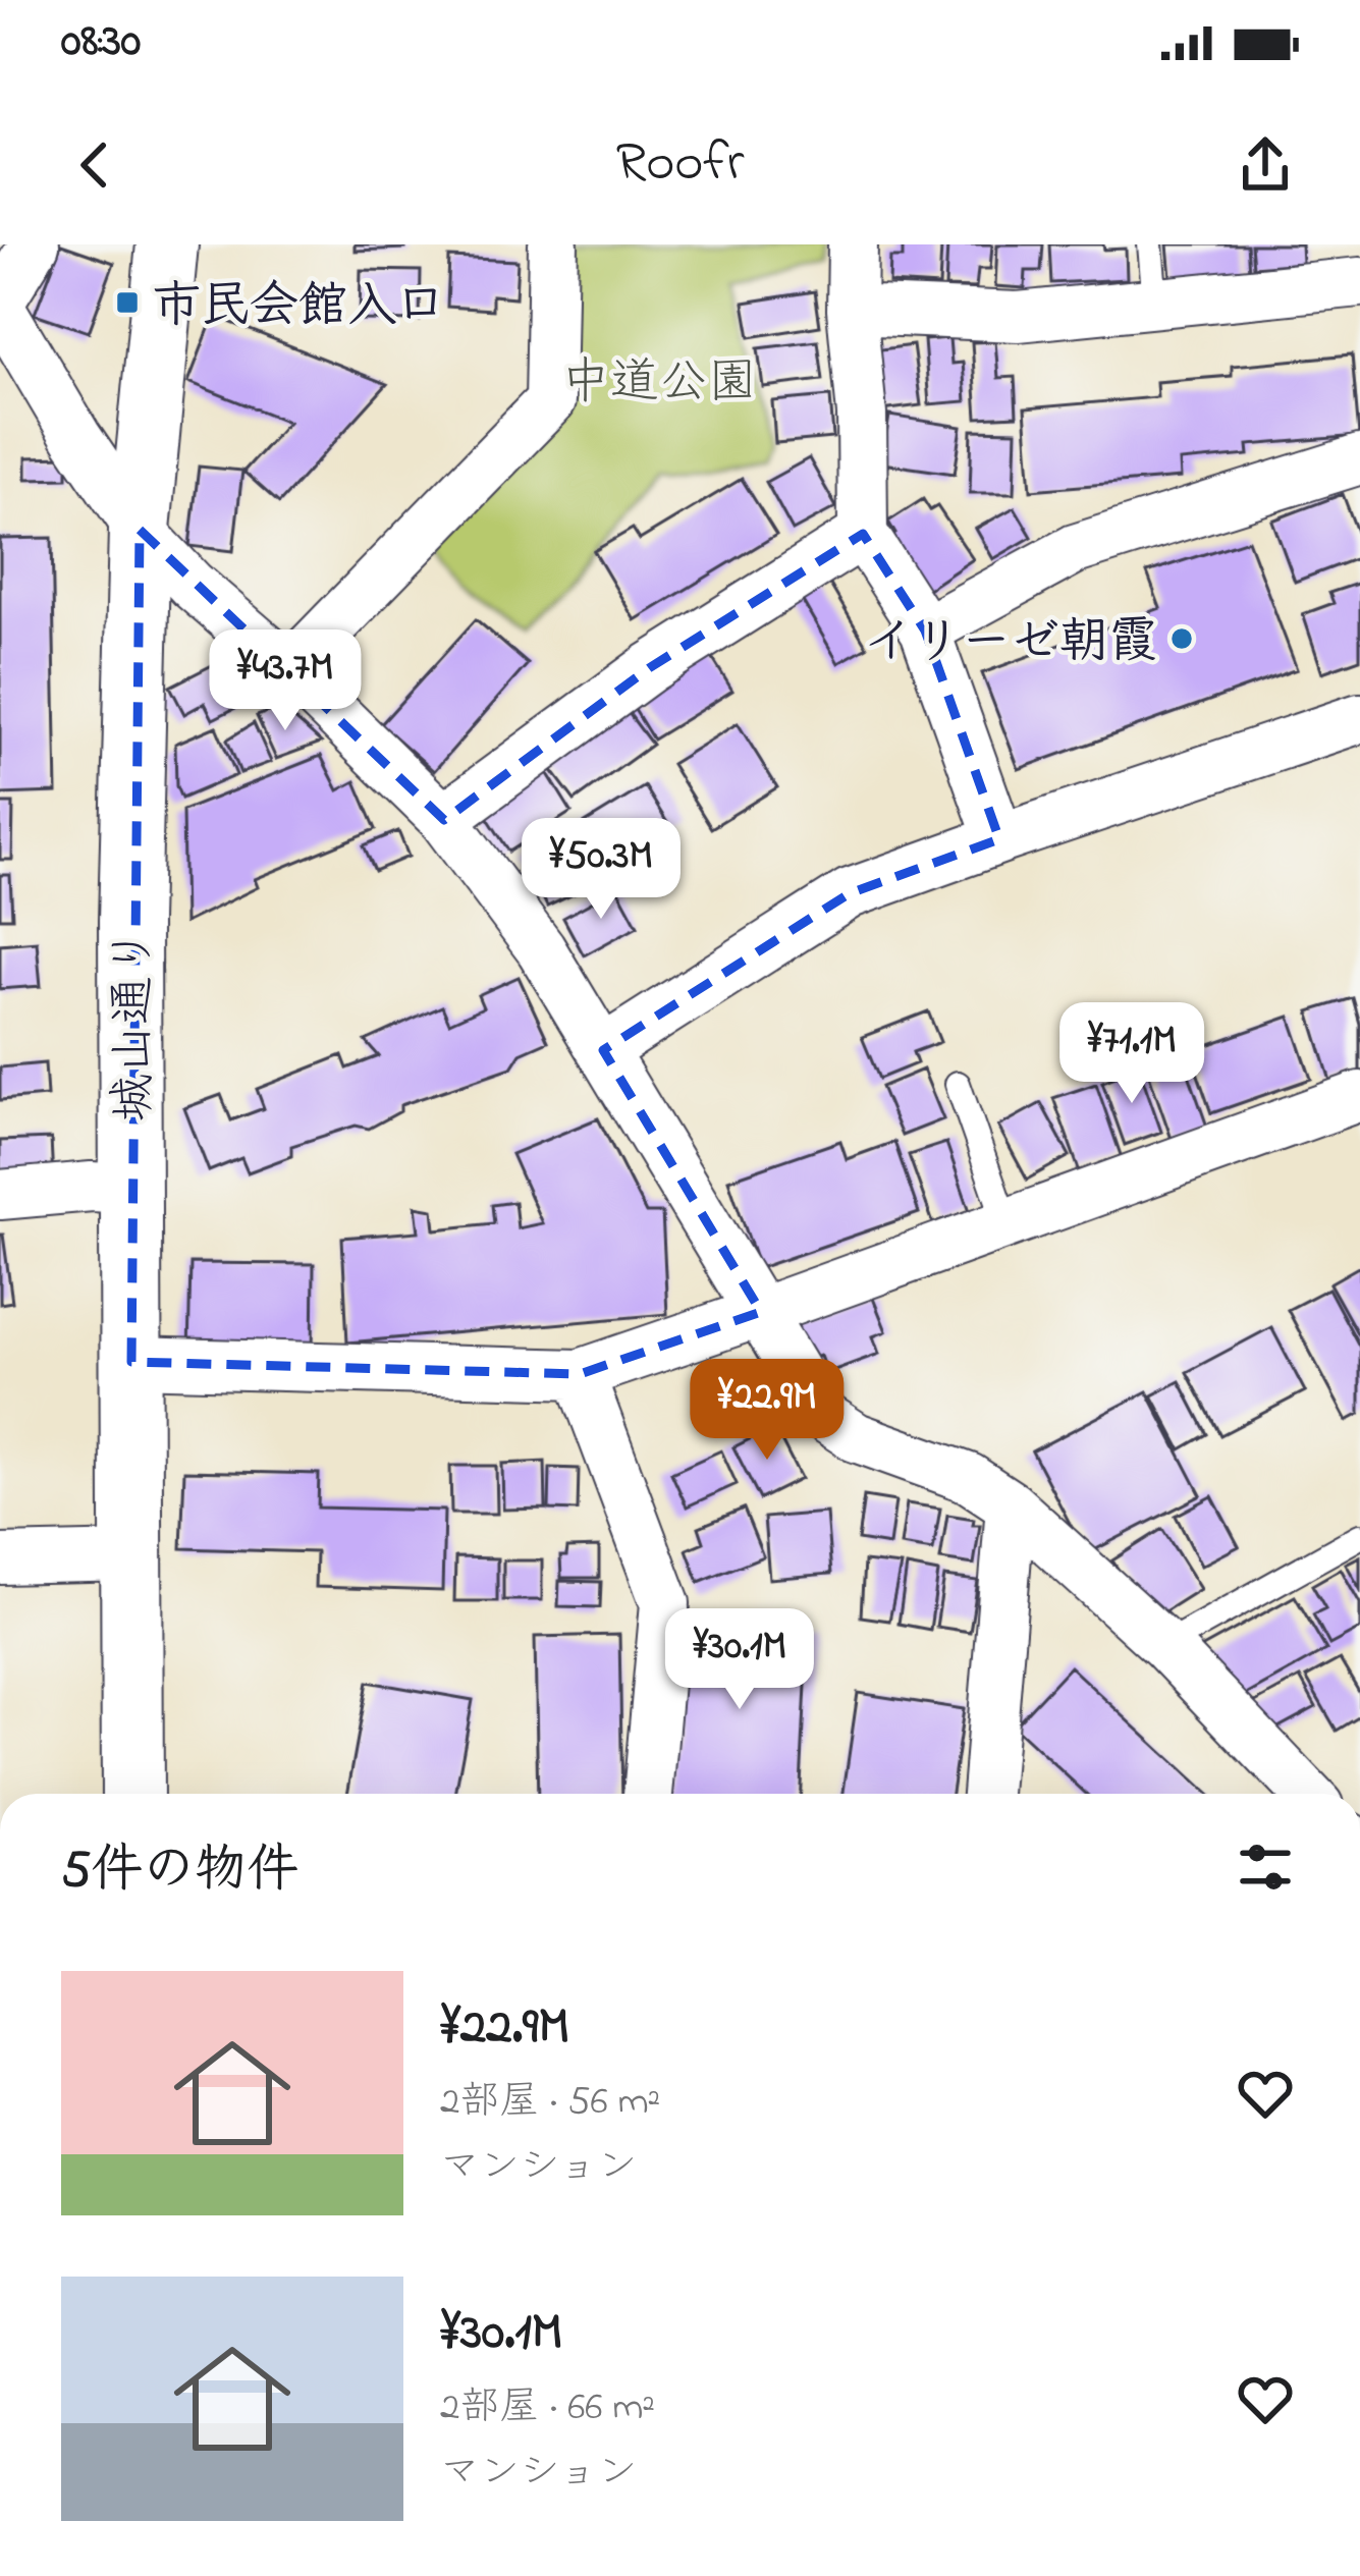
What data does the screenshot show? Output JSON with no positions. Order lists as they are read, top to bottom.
{
  "streets": {
    "street": ["城山通り"]
  },
  "parks": ["中道公園"],
  "places": {
    "transit": ["市民会館入口"],
    "other": ["イリーゼ朝霞"]
  },
  "page": {
    "status": "08:30",
    "header": "Roofr",
    "price": [
      "¥43.7M",
      "¥50.3M",
      "¥71.1M",
      "¥22.9M",
      "¥30.1M"
    ],
    "heading": "5件の物件",
    "list": [
      {
        "name": "¥22.9M",
        "note": "2部屋 · 56 m² · マンション"
      },
      {
        "name": "¥30.1M",
        "note": "2部屋 · 66 m² · マンション"
      }
    ]
  }
}
